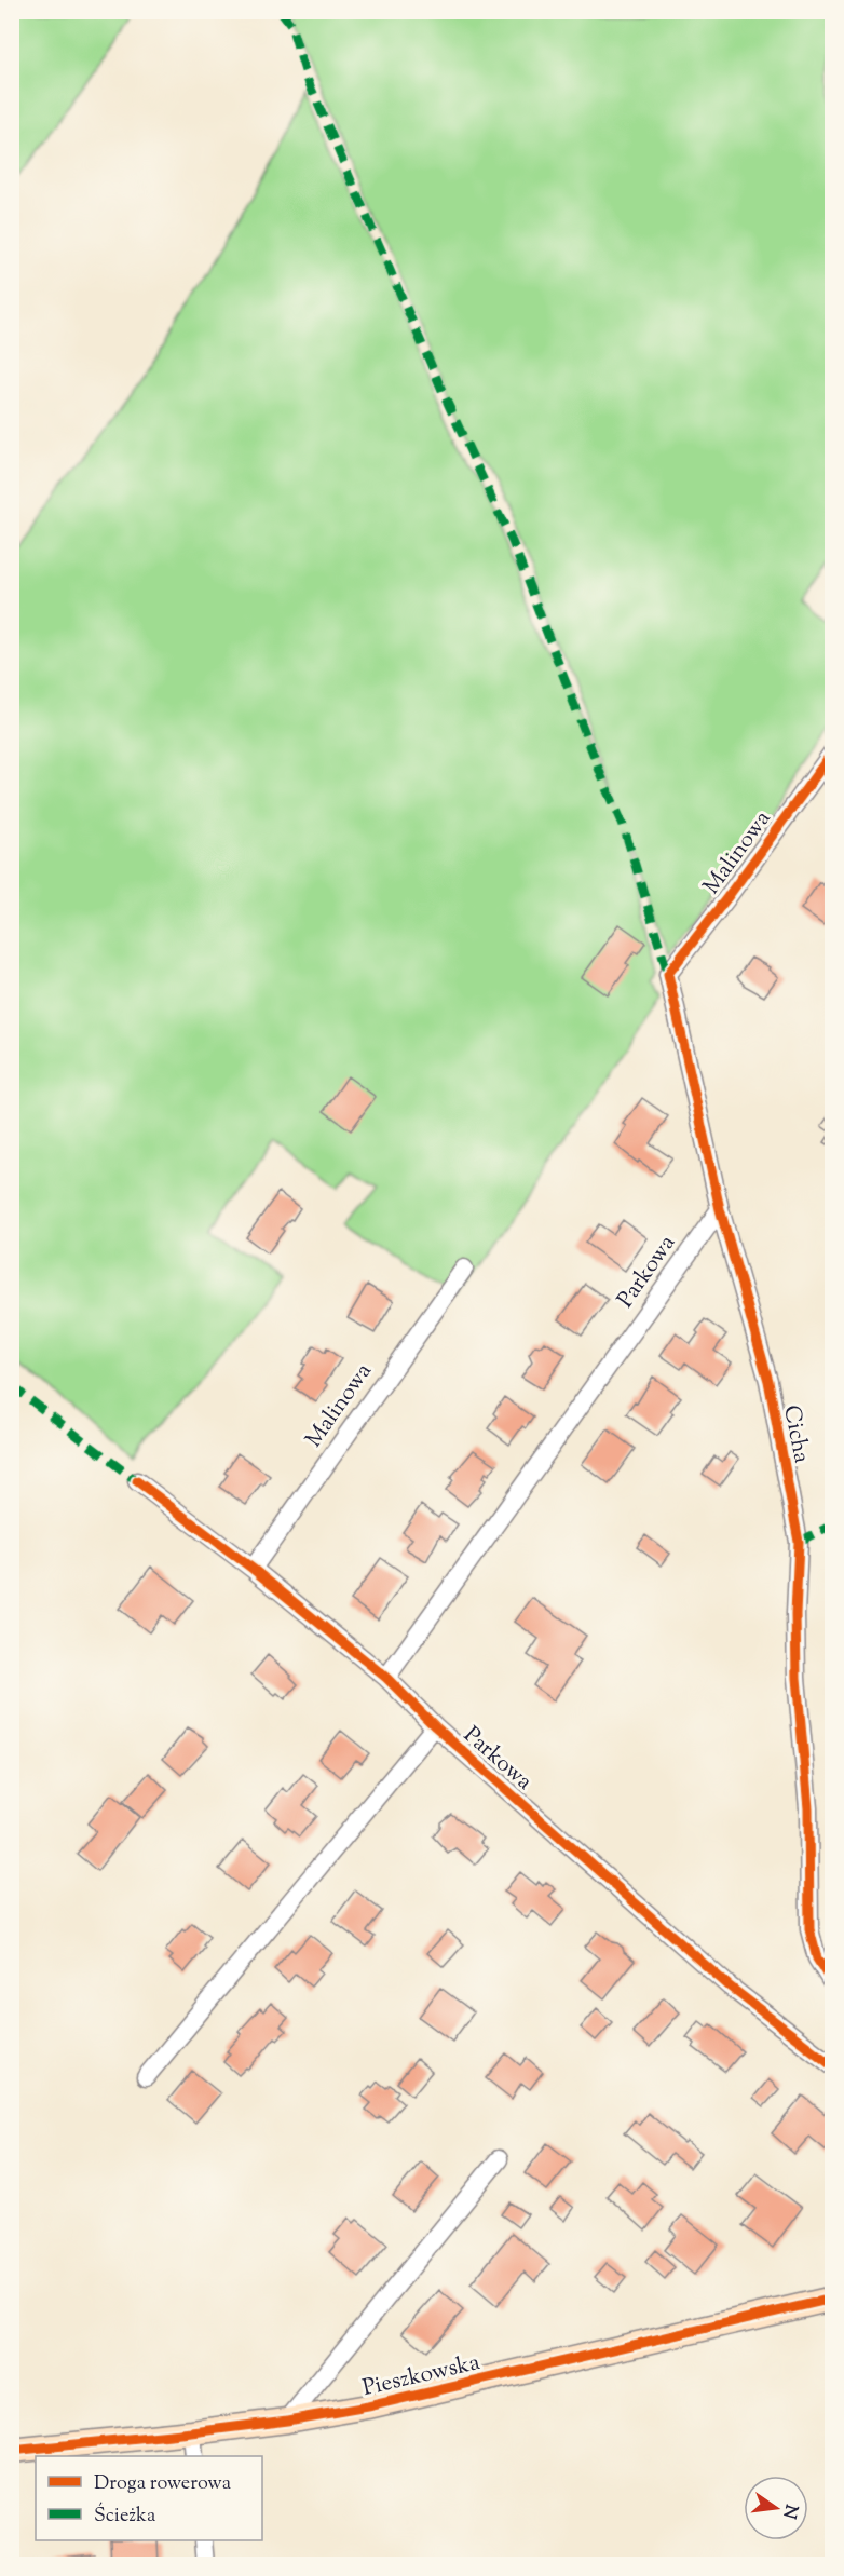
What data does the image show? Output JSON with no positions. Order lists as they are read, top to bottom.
{
  "streets": {
    "street": [
      "Malinowa",
      "Parkowa",
      "Cicha",
      "Pieszkowska"
    ]
  },
  "crossings": [
    ["Malinowa", "Parkowa"],
    ["Malinowa", "Cicha"],
    ["Parkowa", "Cicha"]
  ],
  "legend": ["Droga rowerowa", "Ścieżka"],
  "north": "right"
}
